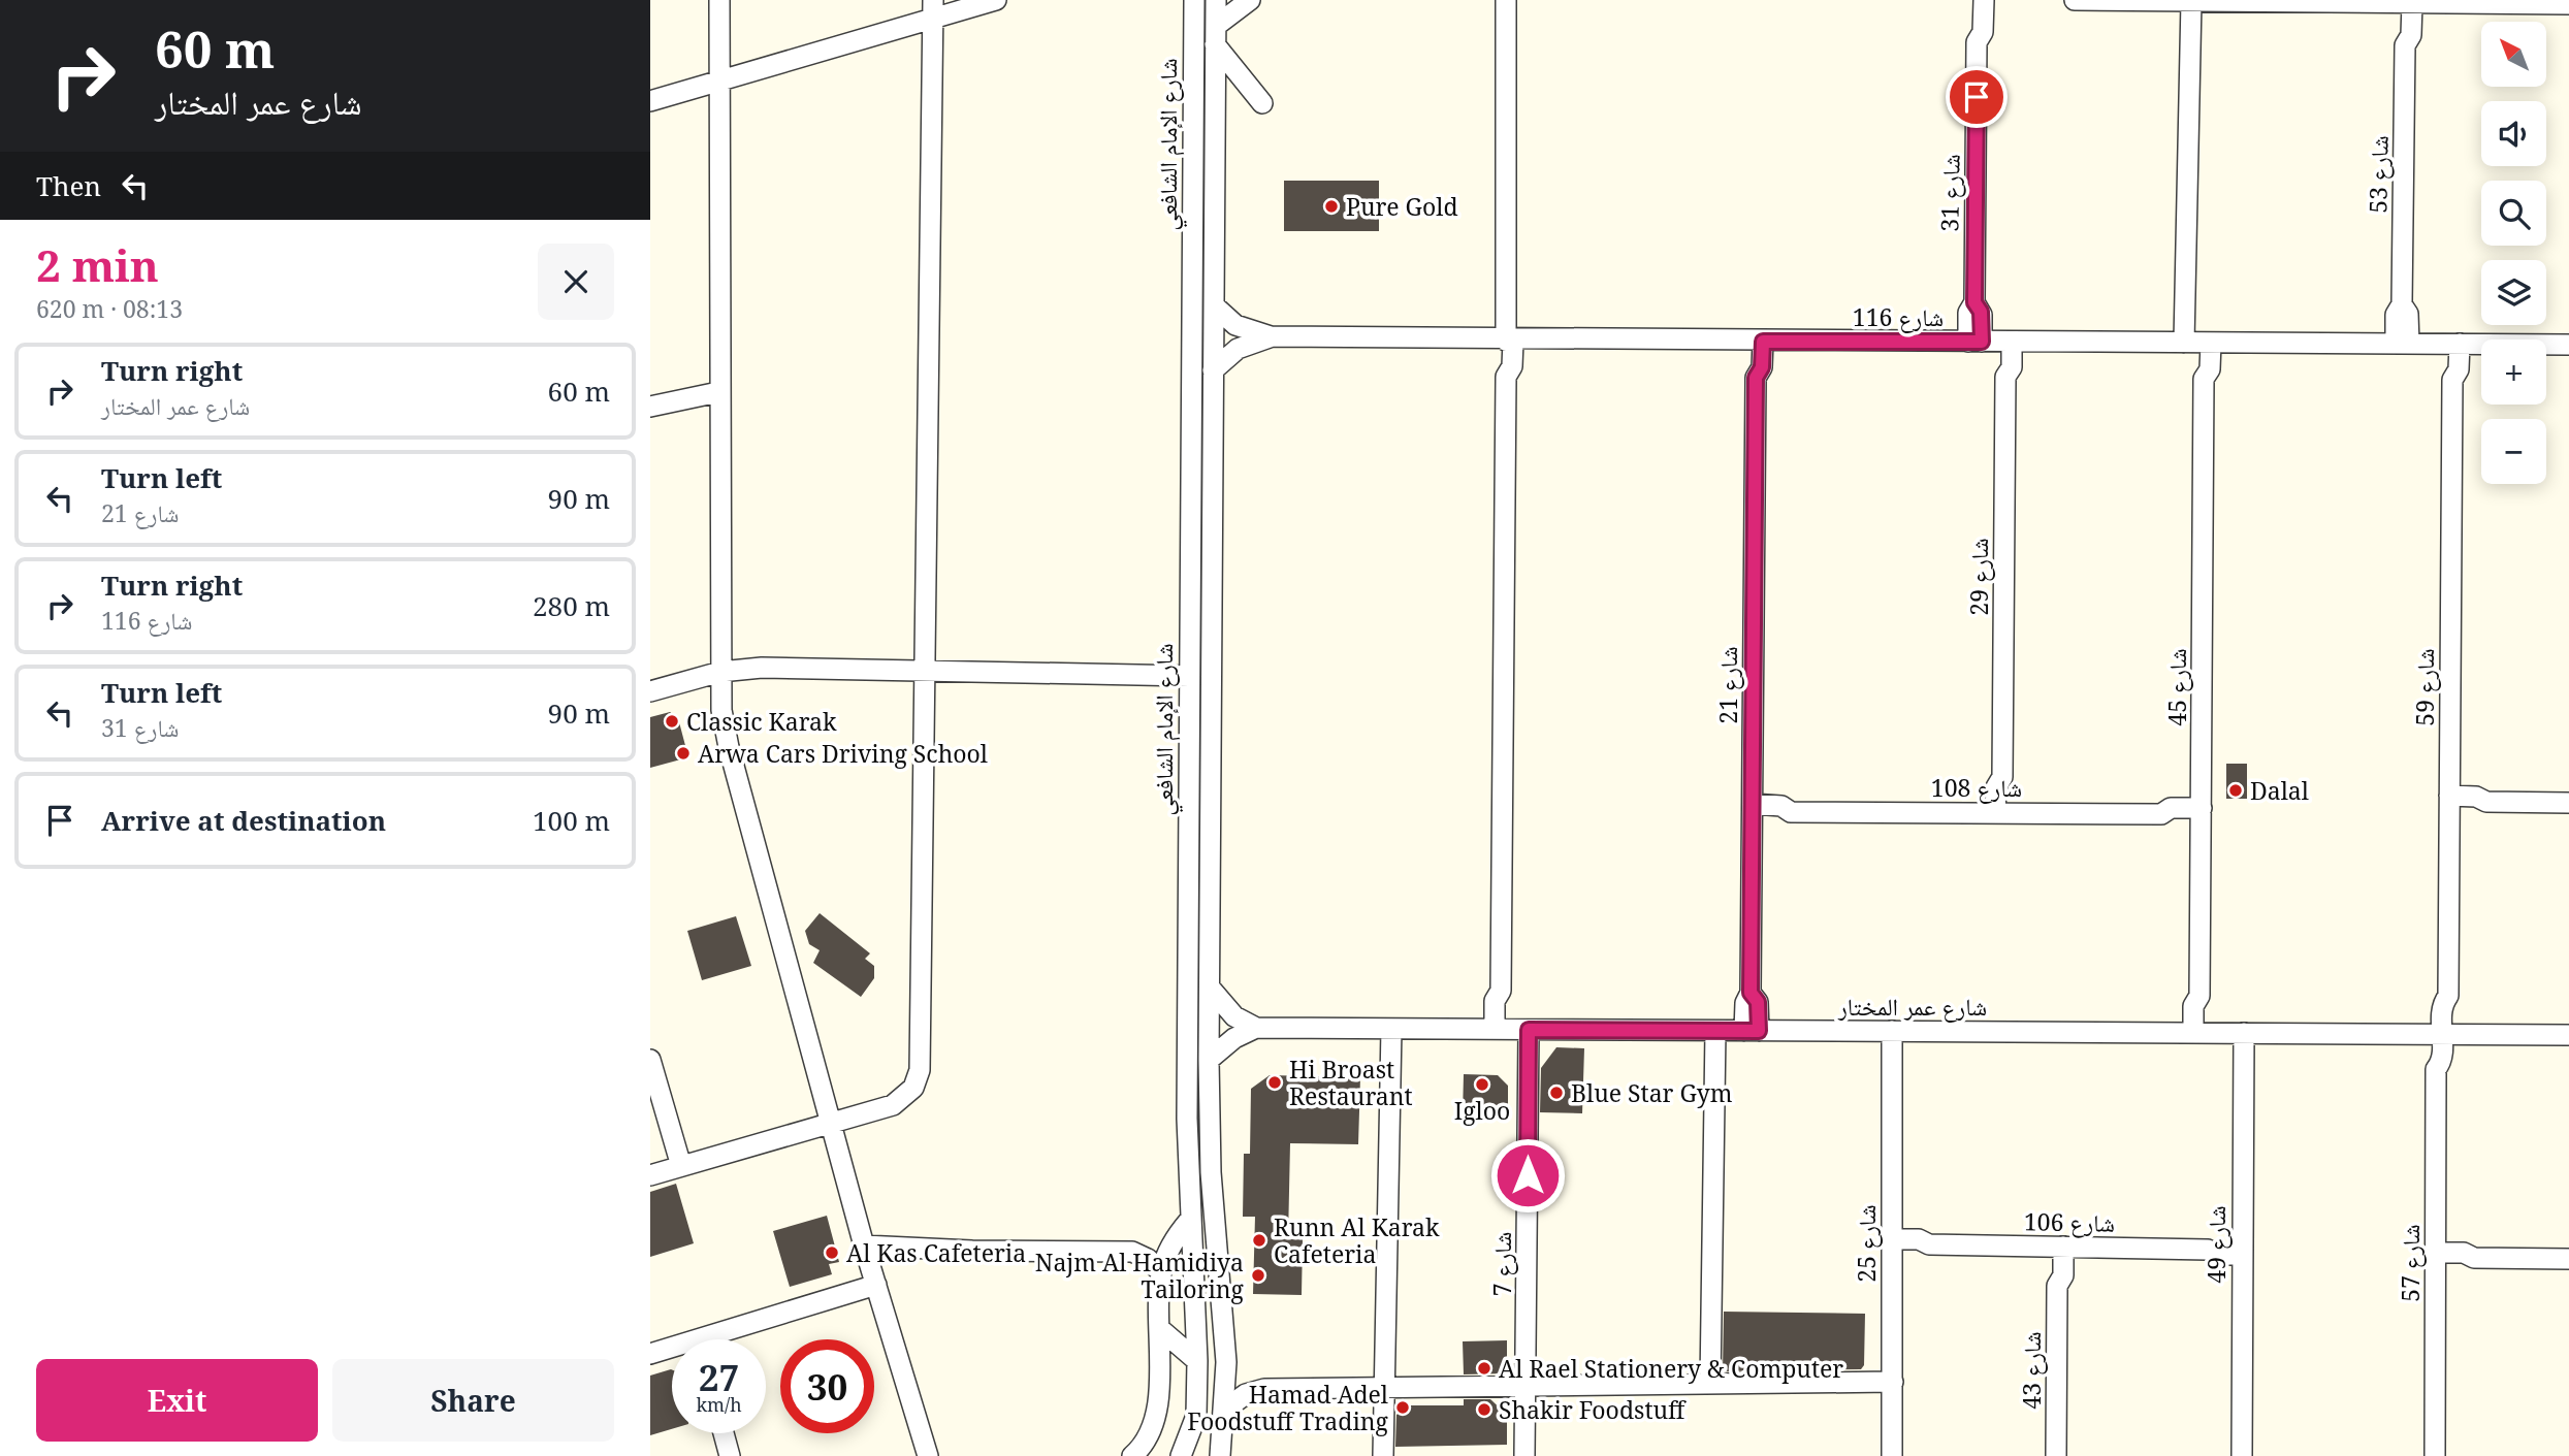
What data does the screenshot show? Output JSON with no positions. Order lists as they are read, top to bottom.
{
  "streets": {
    "street": [
      "شارع الإمام الشافعي",
      "شارع 53",
      "شارع 31",
      "شارع 116",
      "شارع 29",
      "شارع 21",
      "شارع 45",
      "شارع 59",
      "شارع 108",
      "شارع عمر المختار",
      "شارع 106",
      "شارع 25",
      "شارع 49",
      "شارع 57",
      "شارع 7",
      "شارع 43"
    ]
  },
  "crossings": [
    ["شارع الإمام الشافعي", "شارع 116"],
    ["شارع 53", "شارع 116"],
    ["شارع 31", "شارع 116"],
    ["شارع 31", "شارع 29"],
    ["شارع 116", "شارع 29"],
    ["شارع 116", "شارع 21"],
    ["شارع 116", "شارع 45"],
    ["شارع 116", "شارع 59"],
    ["شارع 116", "شارع 7"],
    ["شارع 29", "شارع 108"],
    ["شارع 21", "شارع 108"],
    ["شارع 21", "شارع عمر المختار"],
    ["شارع 45", "شارع 108"],
    ["شارع 45", "شارع عمر المختار"],
    ["شارع 59", "شارع عمر المختار"],
    ["شارع 59", "شارع 57"],
    ["شارع عمر المختار", "شارع 25"],
    ["شارع عمر المختار", "شارع 49"],
    ["شارع عمر المختار", "شارع 57"],
    ["شارع عمر المختار", "شارع 7"],
    ["شارع 106", "شارع 25"],
    ["شارع 106", "شارع 49"],
    ["شارع 106", "شارع 43"]
  ],
  "places": [
    "Pure Gold",
    "Classic Karak",
    "Arwa Cars Driving School",
    "Dalal",
    "Hi Broast Restaurant",
    "Igloo",
    "Blue Star Gym",
    "Runn Al Karak Cafeteria",
    "Al Kas Cafeteria",
    "Najm Al Hamidiya Tailoring",
    "Al Rael Stationery & Computer",
    "Hamad Adel Foodstuff Trading",
    "Shakir Foodstuff"
  ],
  "north": "top left",
  "page": {
    "turn": ["60 m", "شارع عمر المختار"],
    "map_buttons": ["+", "−"],
    "then": "Then",
    "heading": ["2 min", "620 m · 08:13"],
    "list": [
      {
        "name": "Turn right",
        "note": "شارع عمر المختار",
        "value": "60 m"
      },
      {
        "name": "Turn left",
        "note": "شارع 21",
        "value": "90 m"
      },
      {
        "name": "Turn right",
        "note": "شارع 116",
        "value": "280 m"
      },
      {
        "name": "Turn left",
        "note": "شارع 31",
        "value": "90 m"
      },
      {
        "name": "Arrive at destination",
        "value": "100 m"
      }
    ],
    "speed": "27 km/h",
    "limit": "30",
    "buttons": ["Exit", "Share"]
  }
}
